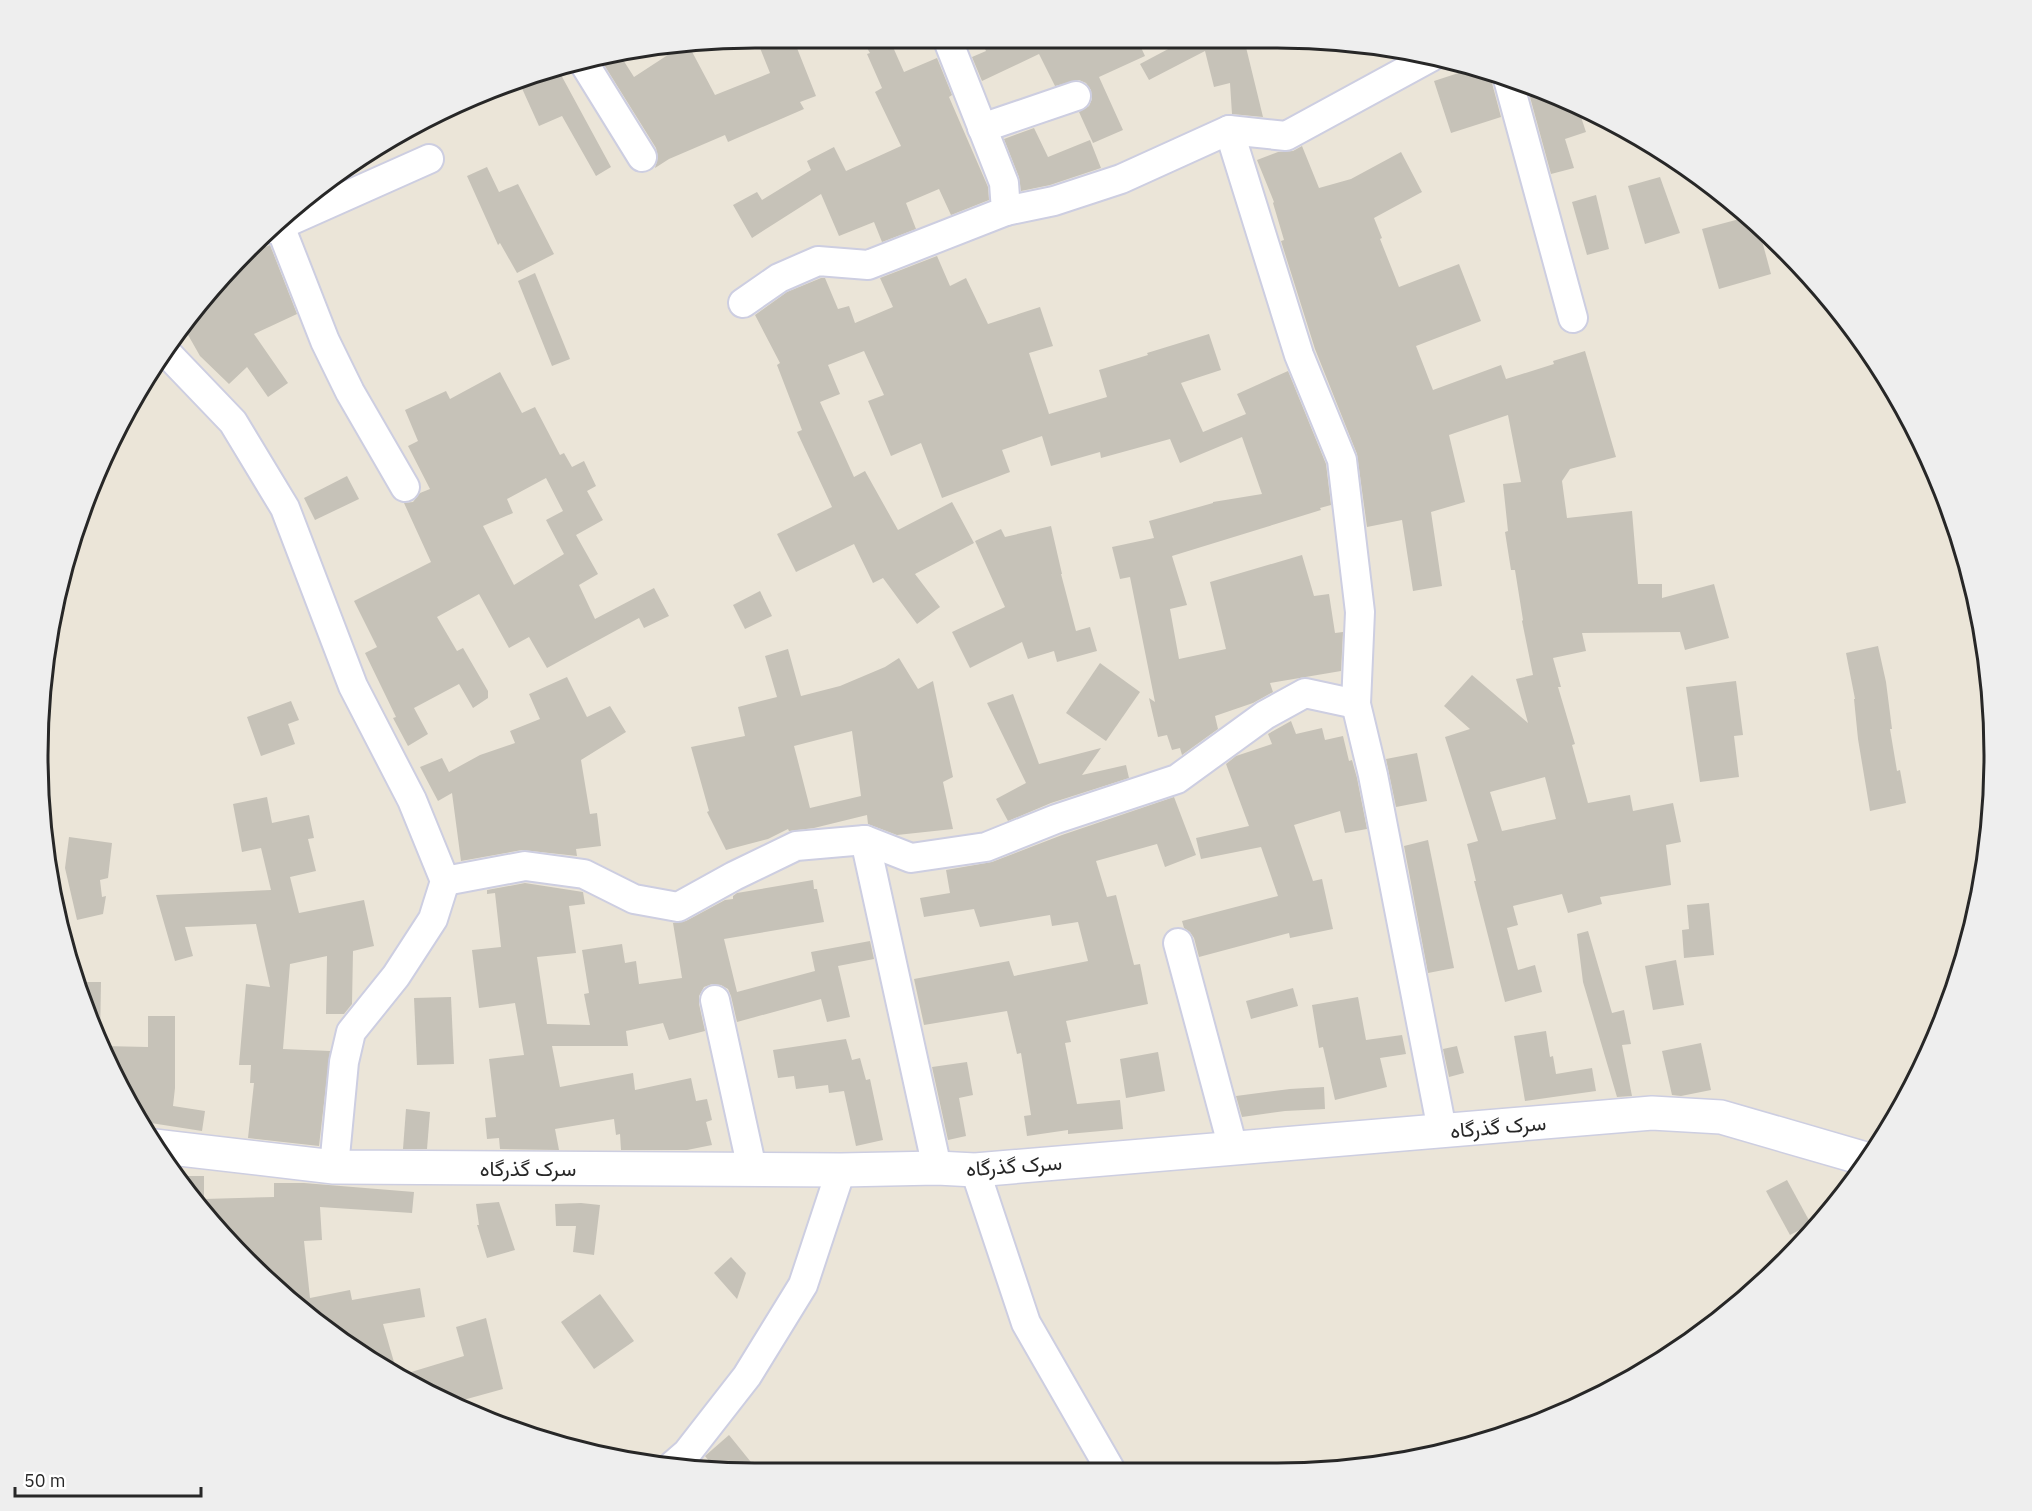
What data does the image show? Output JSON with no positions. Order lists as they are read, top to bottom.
{
  "streets": {
    "street": ["سرک گذرگاه"]
  },
  "scale_bar": "50 m"
}
